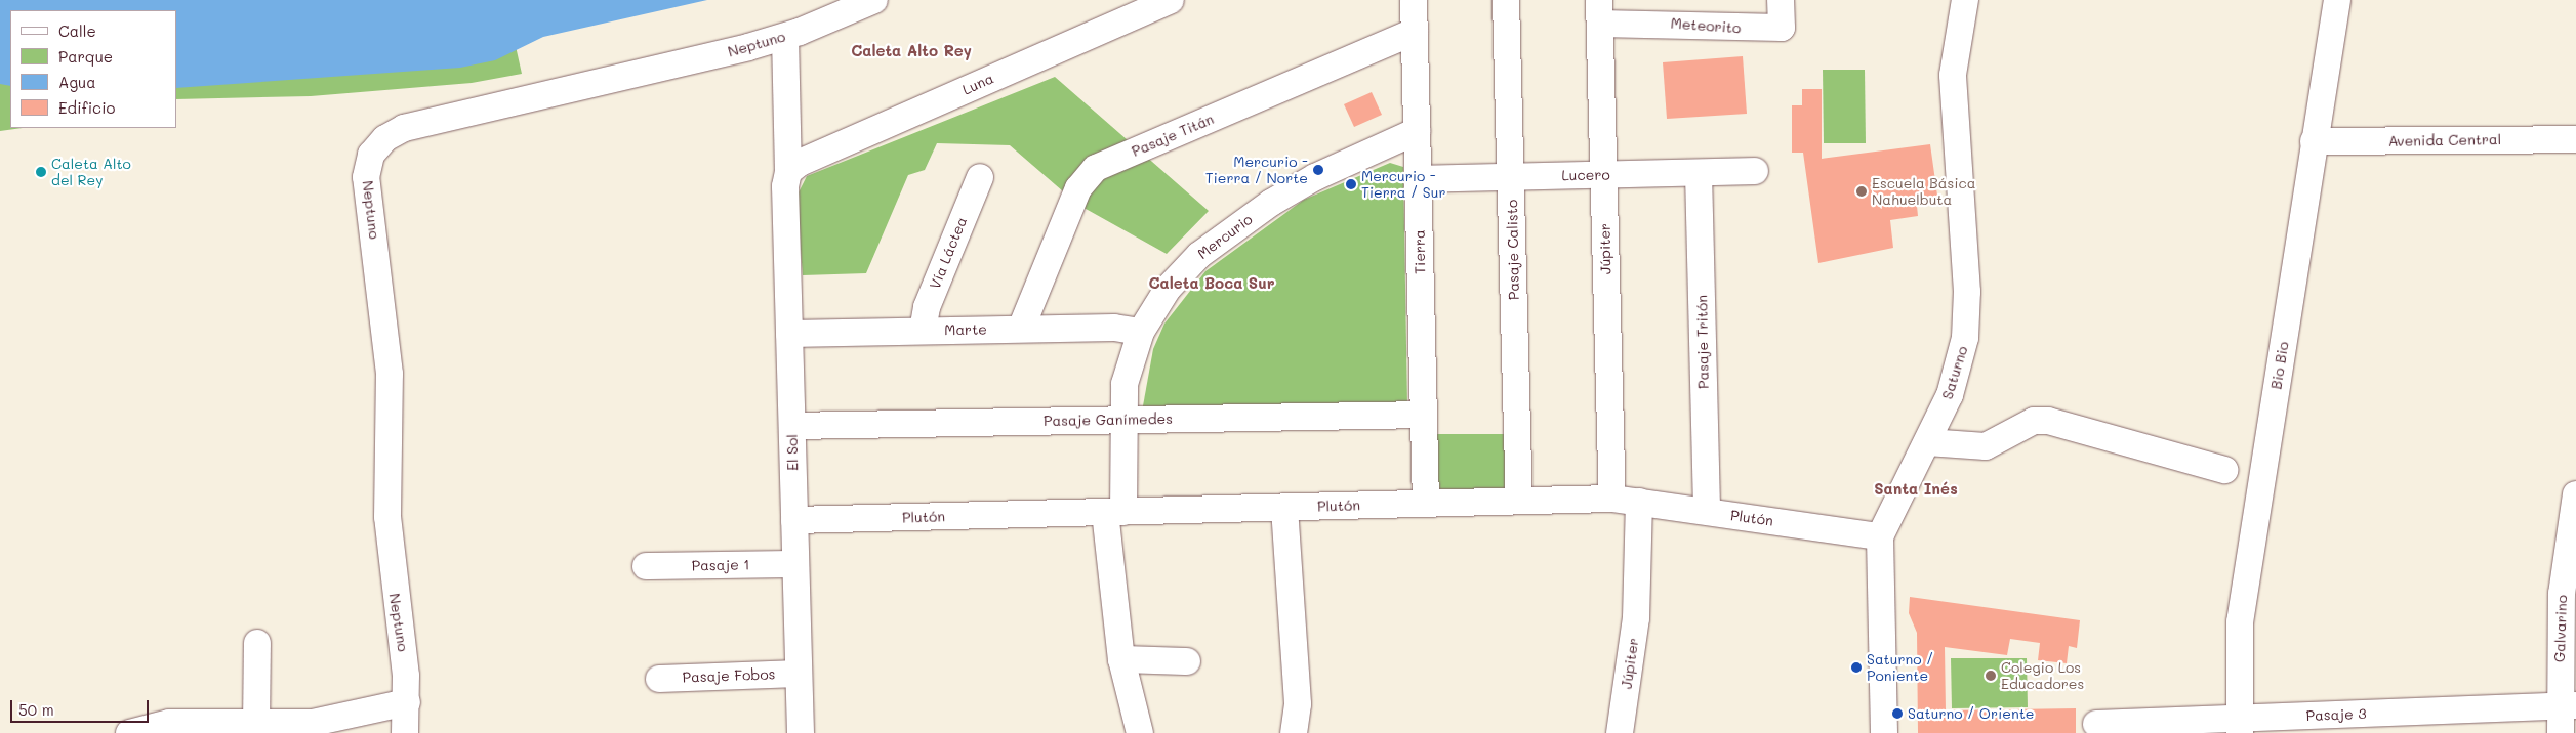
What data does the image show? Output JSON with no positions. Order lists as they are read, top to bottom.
{
  "streets": {
    "street": [
      "Meteorito",
      "Neptuno",
      "Luna",
      "Pasaje Titán",
      "Avenida Central",
      "Lucero",
      "Mercurio",
      "Júpiter",
      "Pasaje Calisto",
      "Tierra",
      "Vía Láctea",
      "Marte",
      "Pasaje Tritón",
      "Bio Bio",
      "Saturno",
      "Pasaje Ganímedes",
      "El Sol",
      "Plutón",
      "Pasaje 1",
      "Galvarino",
      "Pasaje Fobos",
      "Pasaje 3"
    ]
  },
  "crossings": [
    ["Meteorito", "Júpiter"],
    ["Neptuno", "El Sol"],
    ["Luna", "El Sol"],
    ["Pasaje Titán", "Tierra"],
    ["Pasaje Titán", "Marte"],
    ["Avenida Central", "Bio Bio"],
    ["Lucero", "Júpiter"],
    ["Lucero", "Pasaje Calisto"],
    ["Lucero", "Tierra"],
    ["Lucero", "Pasaje Tritón"],
    ["Mercurio", "Tierra"],
    ["Mercurio", "Marte"],
    ["Mercurio", "Pasaje Ganímedes"],
    ["Mercurio", "Plutón"],
    ["Júpiter", "Plutón"],
    ["Pasaje Calisto", "Plutón"],
    ["Tierra", "Pasaje Ganímedes"],
    ["Tierra", "Plutón"],
    ["Vía Láctea", "Marte"],
    ["Marte", "El Sol"],
    ["Pasaje Tritón", "Plutón"],
    ["Bio Bio", "Pasaje 3"],
    ["Saturno", "Plutón"],
    ["Pasaje Ganímedes", "El Sol"],
    ["El Sol", "Plutón"],
    ["El Sol", "Pasaje 1"],
    ["El Sol", "Pasaje Fobos"],
    ["Galvarino", "Pasaje 3"]
  ],
  "districts": ["Caleta Alto Rey", "Caleta Boca Sur", "Santa Inés"],
  "places": [
    "Mercurio - Tierra / Norte",
    "Caleta Alto del Rey",
    "Mercurio - Tierra / Sur",
    "Escuela Básica Nahuelbuta",
    "Saturno / Poniente",
    "Colegio Los Educadores",
    "Saturno / Oriente"
  ],
  "legend": [
    "Calle",
    "Parque",
    "Agua",
    "Edificio"
  ],
  "scale_bar": "50 m"
}
